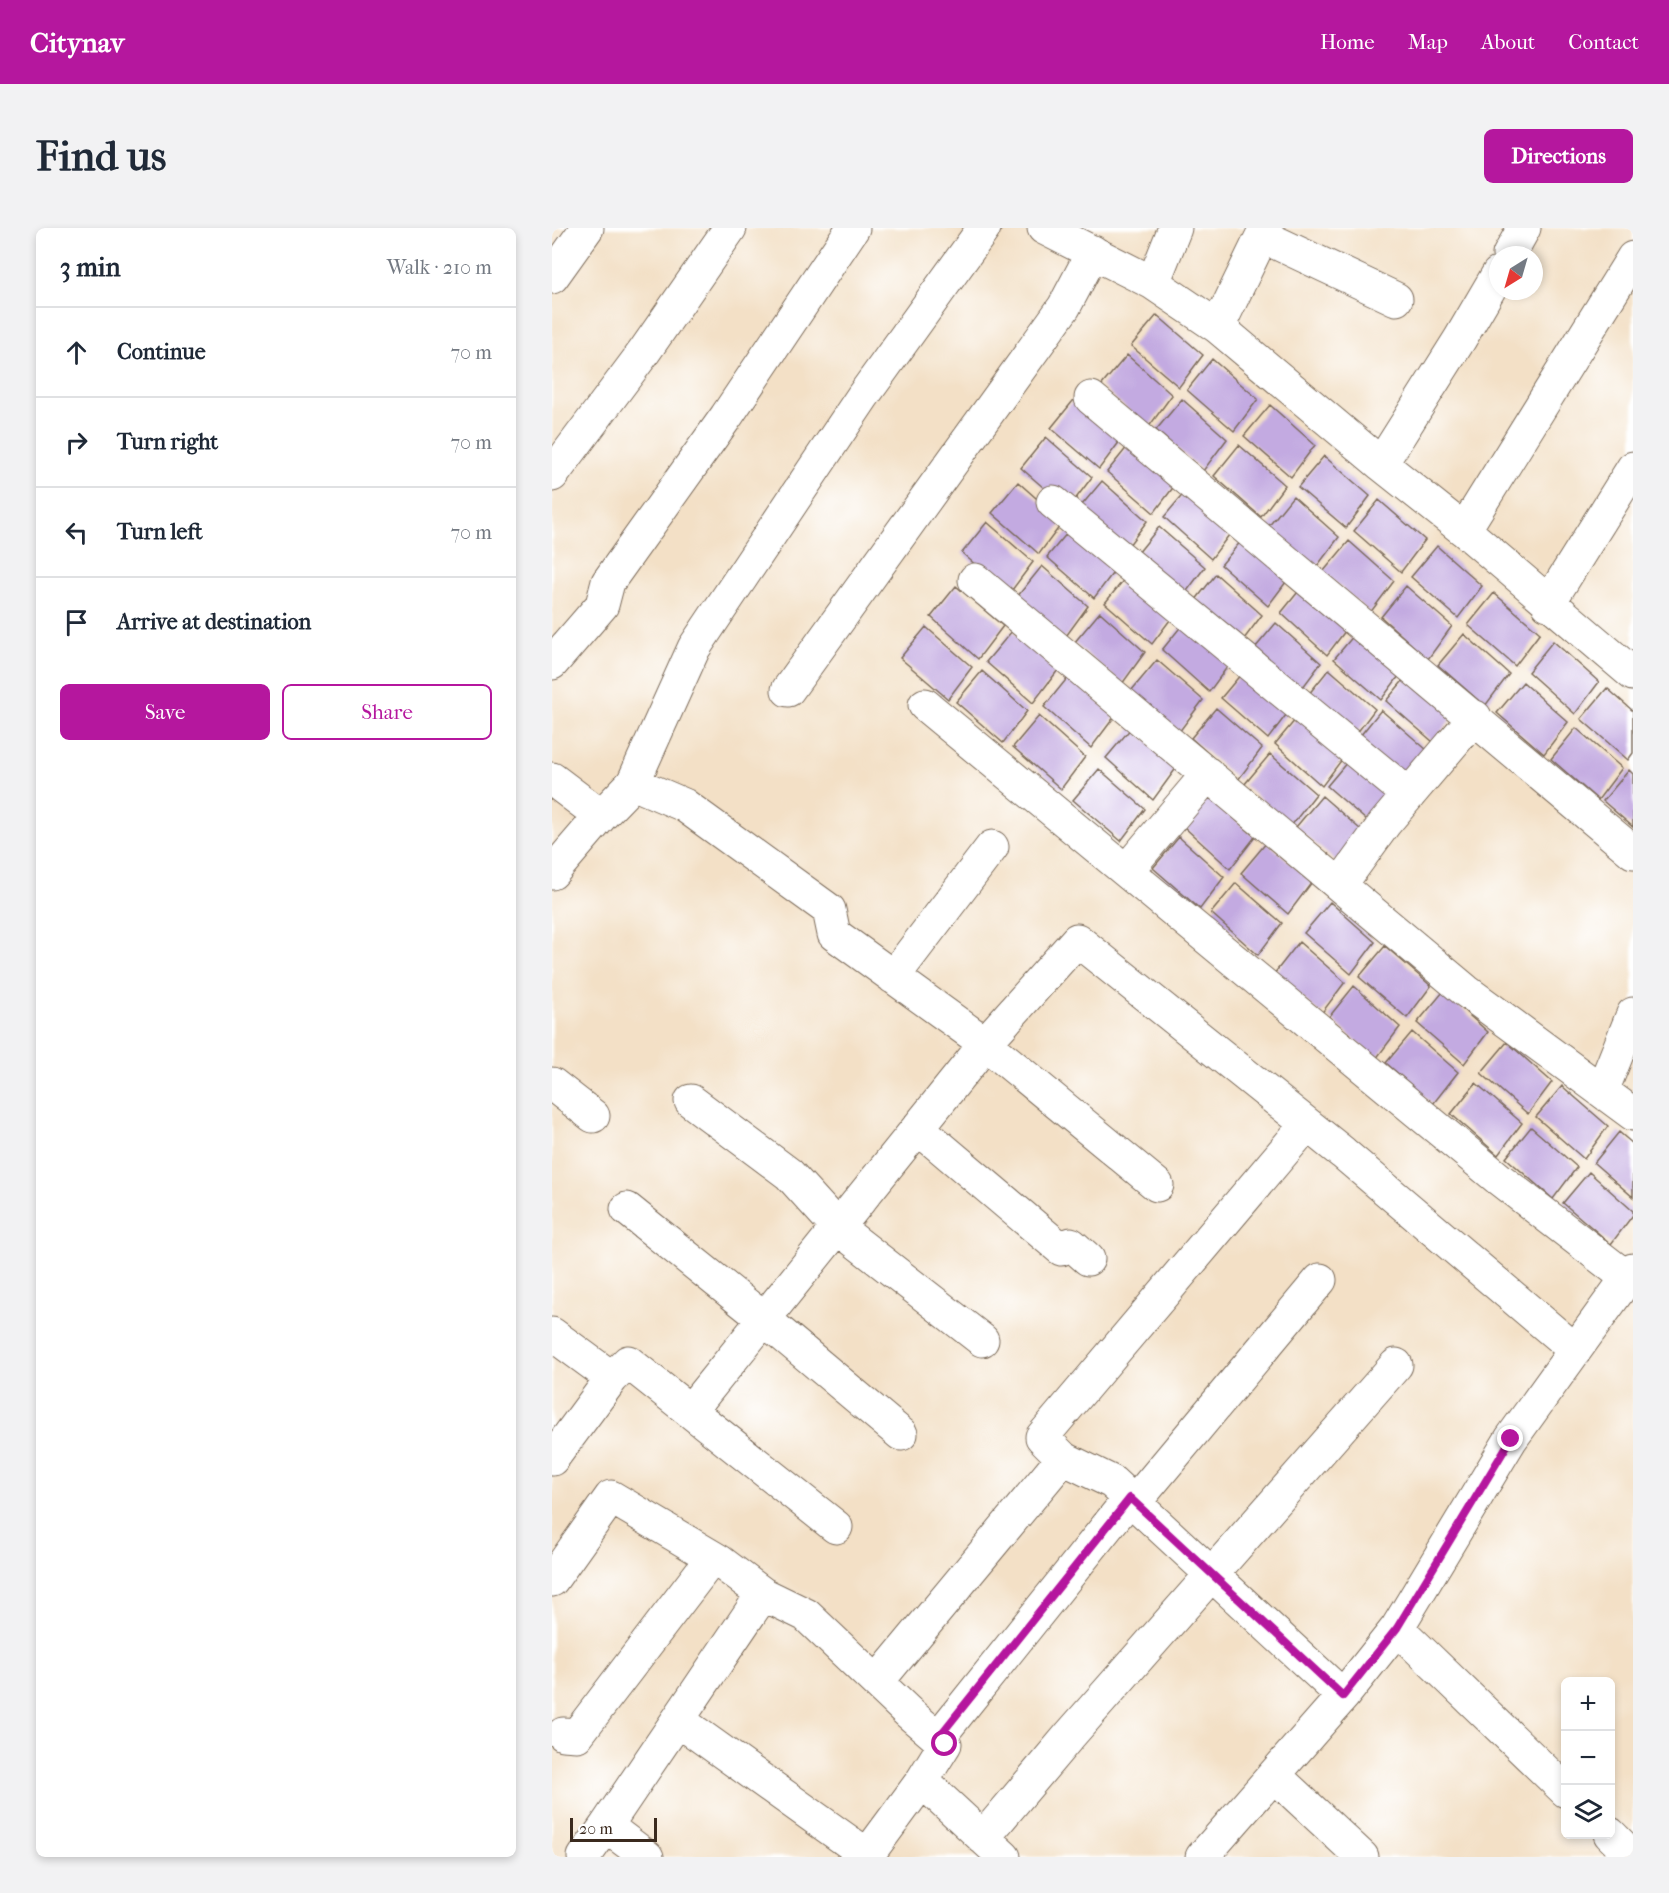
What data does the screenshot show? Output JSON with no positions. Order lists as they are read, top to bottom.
{
  "scale_bar": "20 m",
  "north": "bottom left",
  "page": {
    "header": "Citynav",
    "nav": [
      "Home",
      "Map",
      "About",
      "Contact"
    ],
    "buttons": [
      "Directions",
      ["Save", "Share"]
    ],
    "title": "Find us",
    "heading": ["3 min", "Walk · 210 m"],
    "list": [
      ["Continue", "70 m"],
      ["Turn right", "70 m"],
      ["Turn left", "70 m"],
      "Arrive at destination"
    ],
    "map_buttons": ["+", "−"],
    "scale": "20 m"
  }
}
